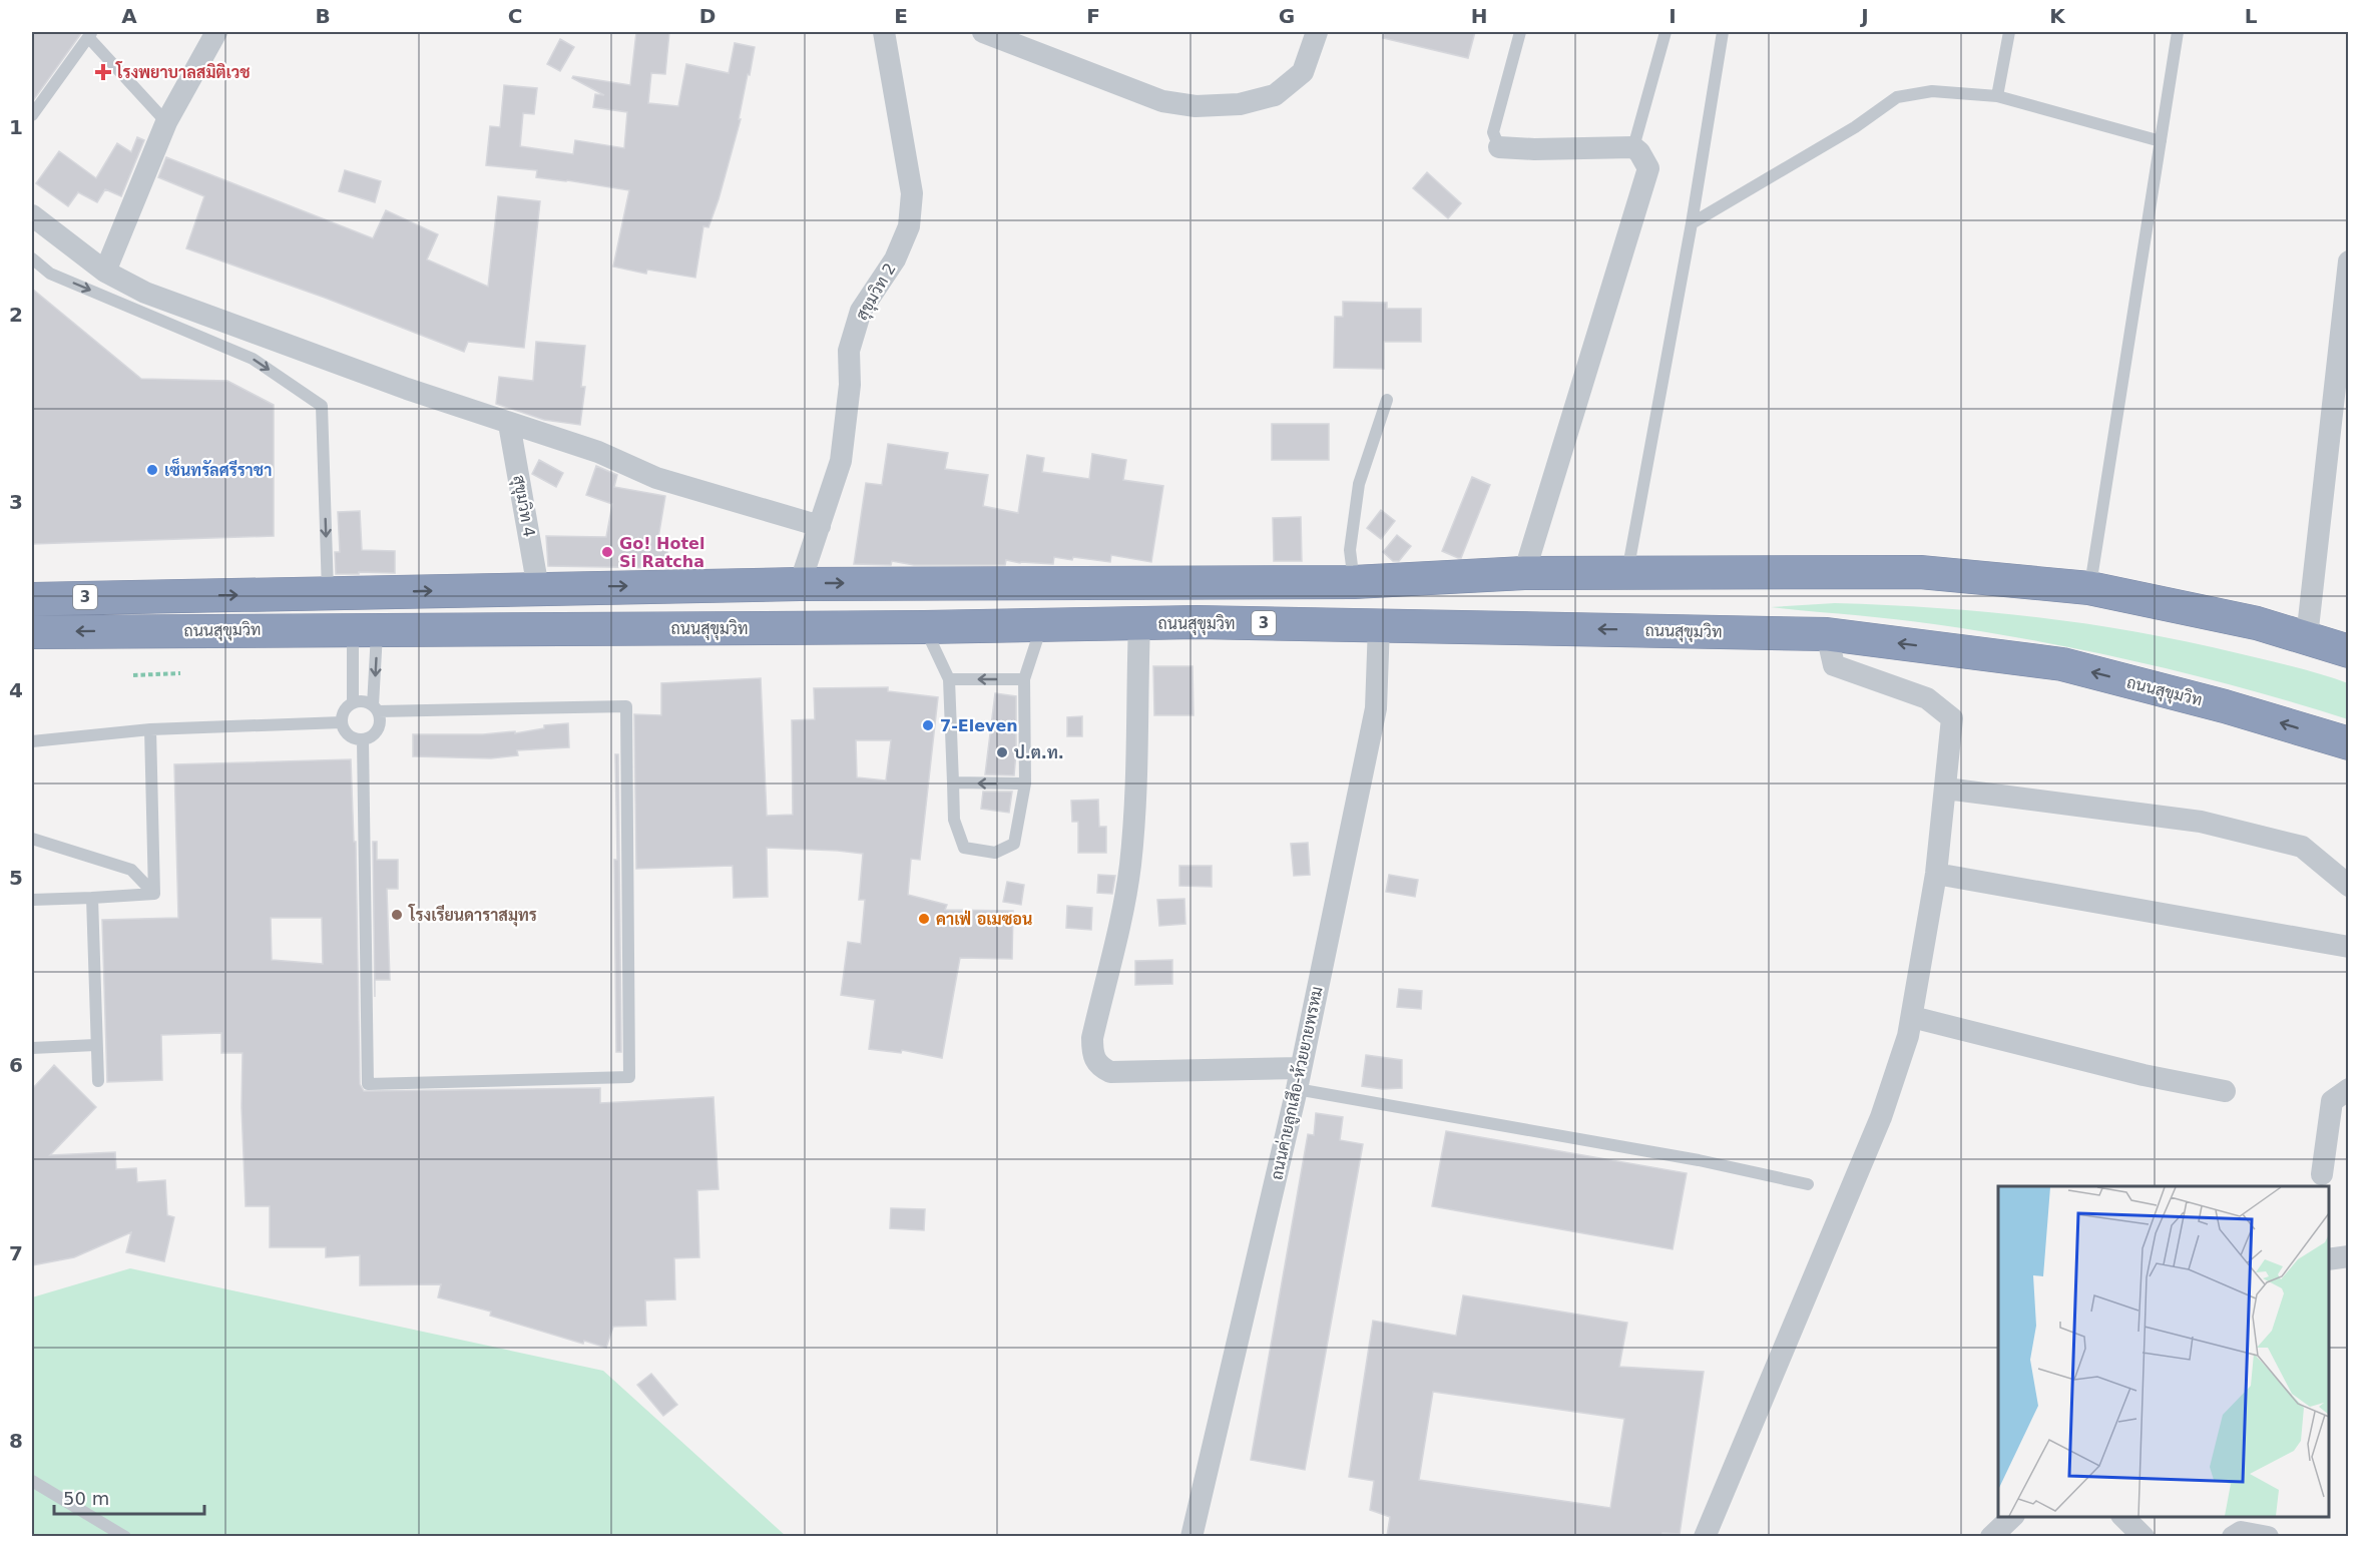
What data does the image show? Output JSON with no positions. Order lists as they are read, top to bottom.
{
  "streets": {
    "highway": ["3", "ถนนสุขุมวิท"],
    "street": ["สุขุมวิท 2", "สุขุมวิท 4", "ถนนค่ายลูกเสึอ-ห้วยยายพรหม"]
  },
  "crossings": [
    ["สุขุมวิท 2", "3"],
    ["สุขุมวิท 4", "3"],
    ["ถนนสุขุมวิท", "ถนนค่ายลูกเสึอ-ห้วยยายพรหม"]
  ],
  "places": {
    "health": ["โรงพยาบาลสมิติเวช"],
    "other": [
      "เซ็นทรัลศรีราชา",
      "Go! Hotel Si Ratcha",
      "7-Eleven",
      "ป.ต.ท.",
      "โรงเรียนดาราสมุทร",
      "คาเฟ่ อเมซอน"
    ]
  },
  "scale_bar": "50 m",
  "grid": {
    "columns": [
      "A",
      "B",
      "C",
      "D",
      "E",
      "F",
      "G",
      "H",
      "I",
      "J",
      "K",
      "L"
    ],
    "rows": [
      "1",
      "2",
      "3",
      "4",
      "5",
      "6",
      "7",
      "8"
    ]
  }
}
